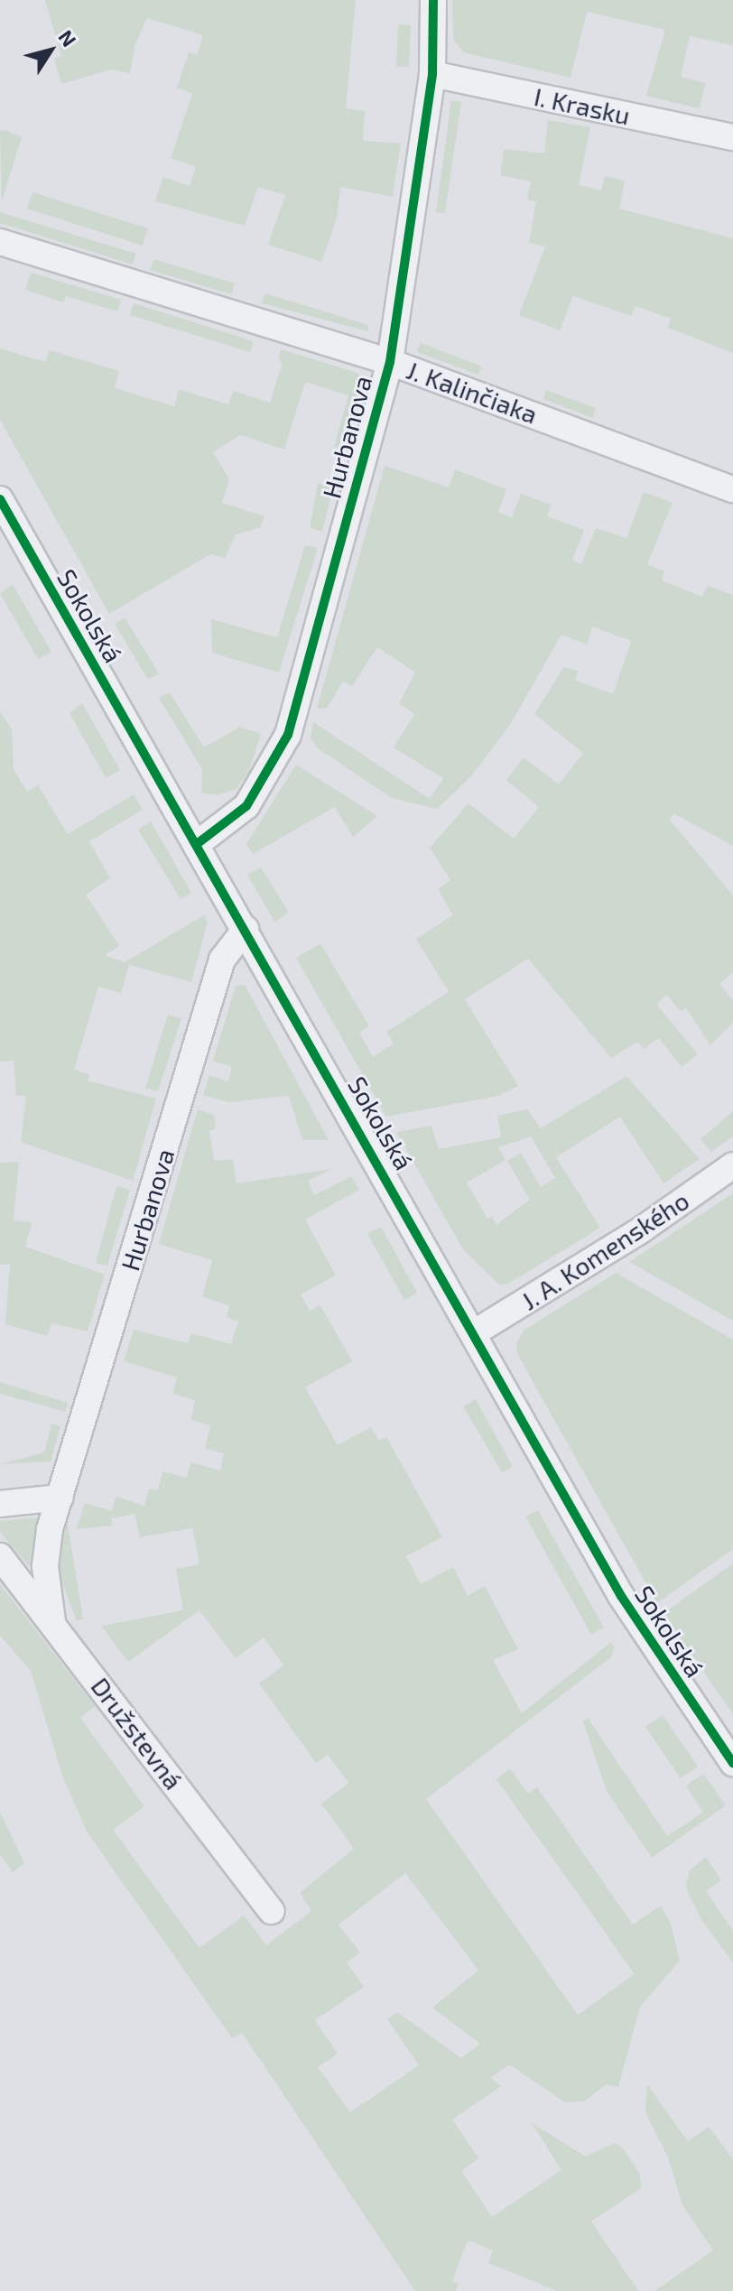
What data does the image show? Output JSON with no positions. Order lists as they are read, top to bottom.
{
  "streets": {
    "street": [
      "I. Krasku",
      "J. Kalinčiaka",
      "Hurbanova",
      "Sokolská",
      "J. A. Komenského",
      "Družstevná"
    ]
  },
  "crossings": [
    ["I. Krasku", "Hurbanova"],
    ["J. Kalinčiaka", "Hurbanova"],
    ["Hurbanova", "Sokolská"],
    ["Hurbanova", "Družstevná"],
    ["Sokolská", "J. A. Komenského"]
  ],
  "north": "top right"
}
